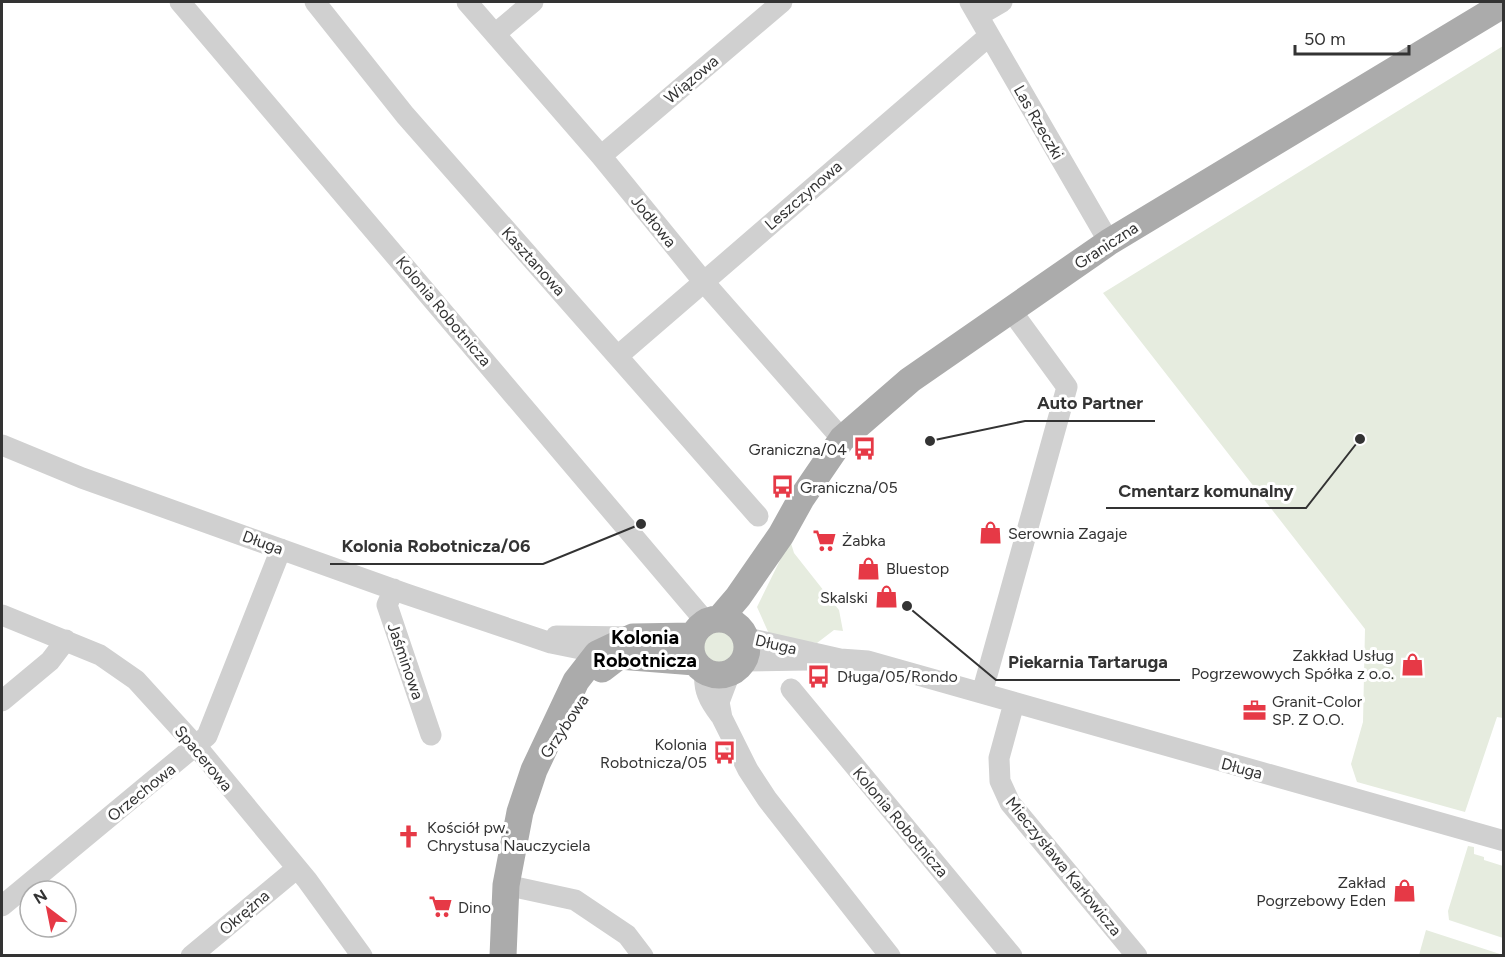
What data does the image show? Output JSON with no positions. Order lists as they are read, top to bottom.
{
  "streets": {
    "main road": ["Graniczna", "Długa", "Grzybowa"],
    "street": [
      "Wiązowa",
      "Las Rzeczki",
      "Leszczynowa",
      "Jodłowa",
      "Kasztanowa",
      "Kolonia Robotnicza",
      "Jaśminowa",
      "Spacerowa",
      "Orzechowa",
      "Mieczysława Karłowicza",
      "Okrężna"
    ]
  },
  "crossings": [
    ["Wiązowa", "Jodłowa"],
    ["Las Rzeczki", "Leszczynowa"],
    ["Las Rzeczki", "Graniczna"],
    ["Leszczynowa", "Jodłowa"],
    ["Leszczynowa", "Kasztanowa"],
    ["Jodłowa", "Graniczna"],
    ["Graniczna", "Kolonia Robotnicza"],
    ["Graniczna", "Długa"],
    ["Kolonia Robotnicza", "Długa"],
    ["Długa", "Jaśminowa"],
    ["Długa", "Grzybowa"],
    ["Długa", "Orzechowa"],
    ["Długa", "Mieczysława Karłowicza"],
    ["Spacerowa", "Orzechowa"],
    ["Spacerowa", "Okrężna"]
  ],
  "districts": ["Kolonia Robotnicza"],
  "places": {
    "other": [
      "Cmentarz komunalny",
      "Auto Partner",
      "Kolonia Robotnicza/06",
      "Piekarnia Tartaruga"
    ],
    "bus stop": [
      "Graniczna/04",
      "Graniczna/05",
      "Długa/05/Rondo",
      "Kolonia Robotnicza/05"
    ],
    "shop": [
      "Serownia Zagaje",
      "Bluestop",
      "Skalski",
      "Zakkład Usług Pogrzewowych Spółka z o.o.",
      "Zakład Pogrzebowy Eden"
    ],
    "supermarket": ["Żabka", "Dino"],
    "office": ["Granit-Color SP. Z O.O."],
    "church": ["Kościół pw. Chrystusa Nauczyciela"]
  },
  "scale_bar": "50 m",
  "north": "top left"
}
